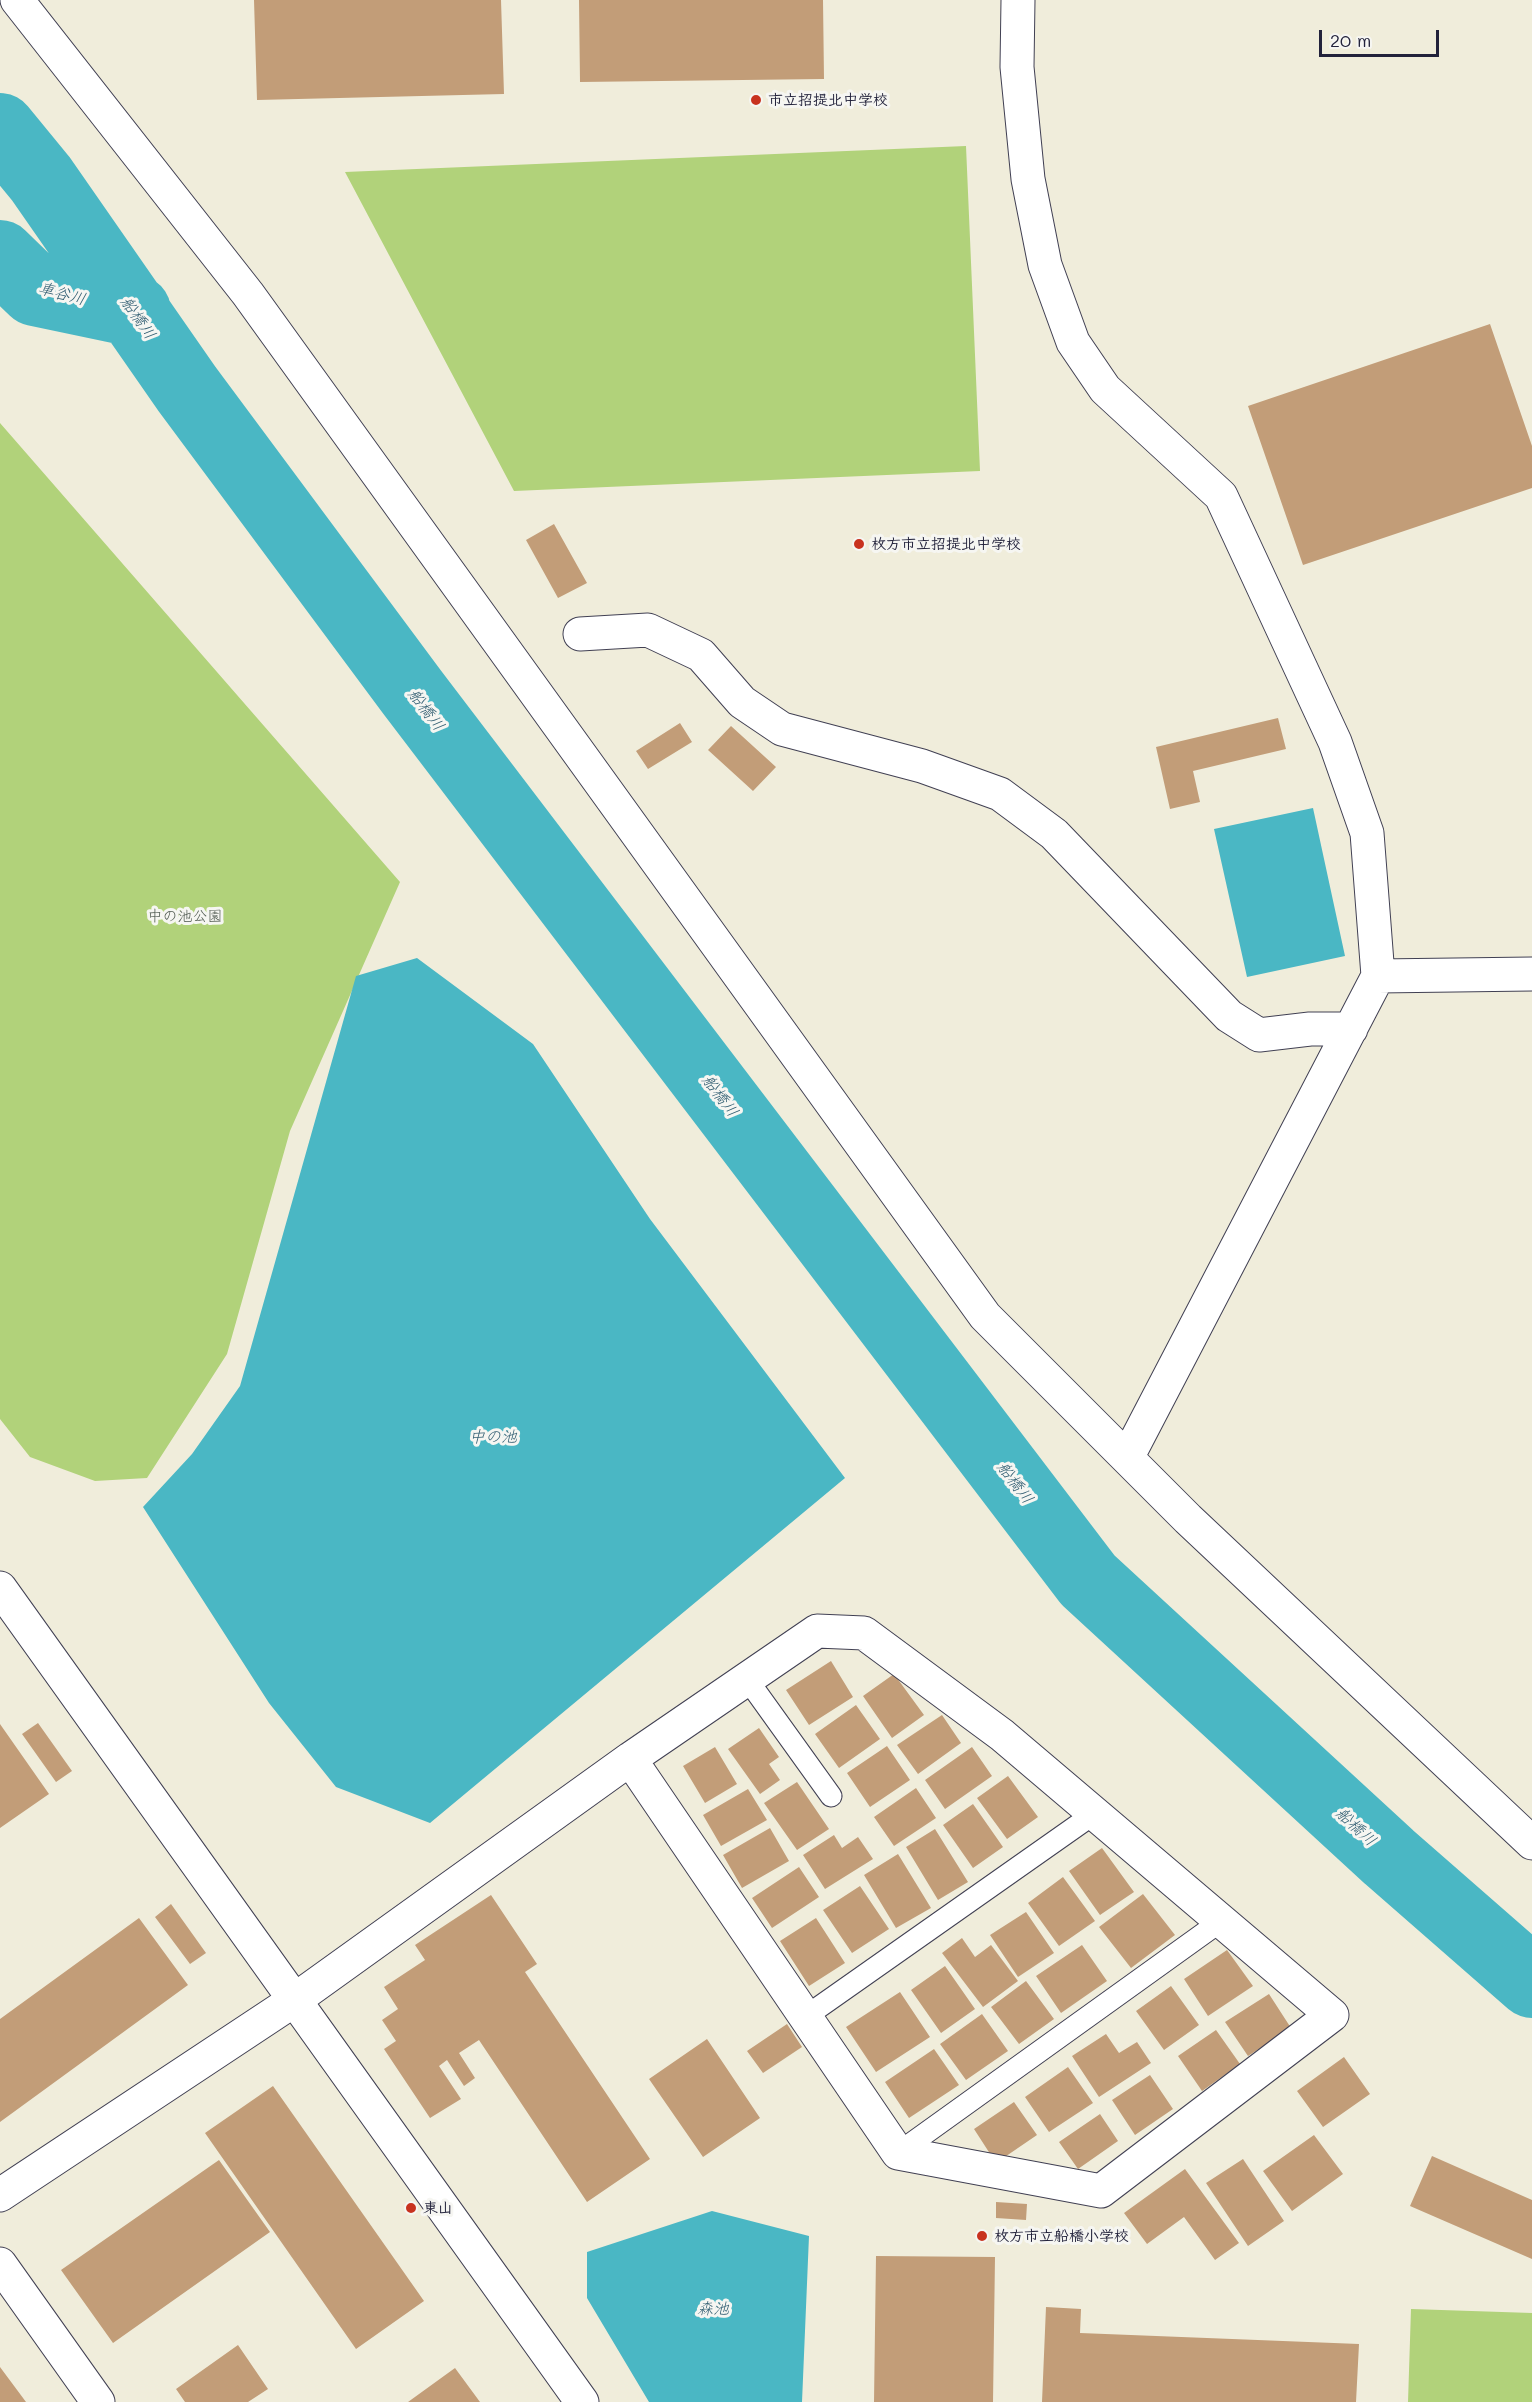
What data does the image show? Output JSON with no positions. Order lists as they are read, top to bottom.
{
  "water": [
    "車谷川",
    "船橋川",
    "中の池",
    "森池"
  ],
  "parks": ["中の池公園"],
  "places": [
    "市立招提北中学校",
    "枚方市立招提北中学校",
    "東山",
    "枚方市立船橋小学校"
  ],
  "scale_bar": "20 m"
}
